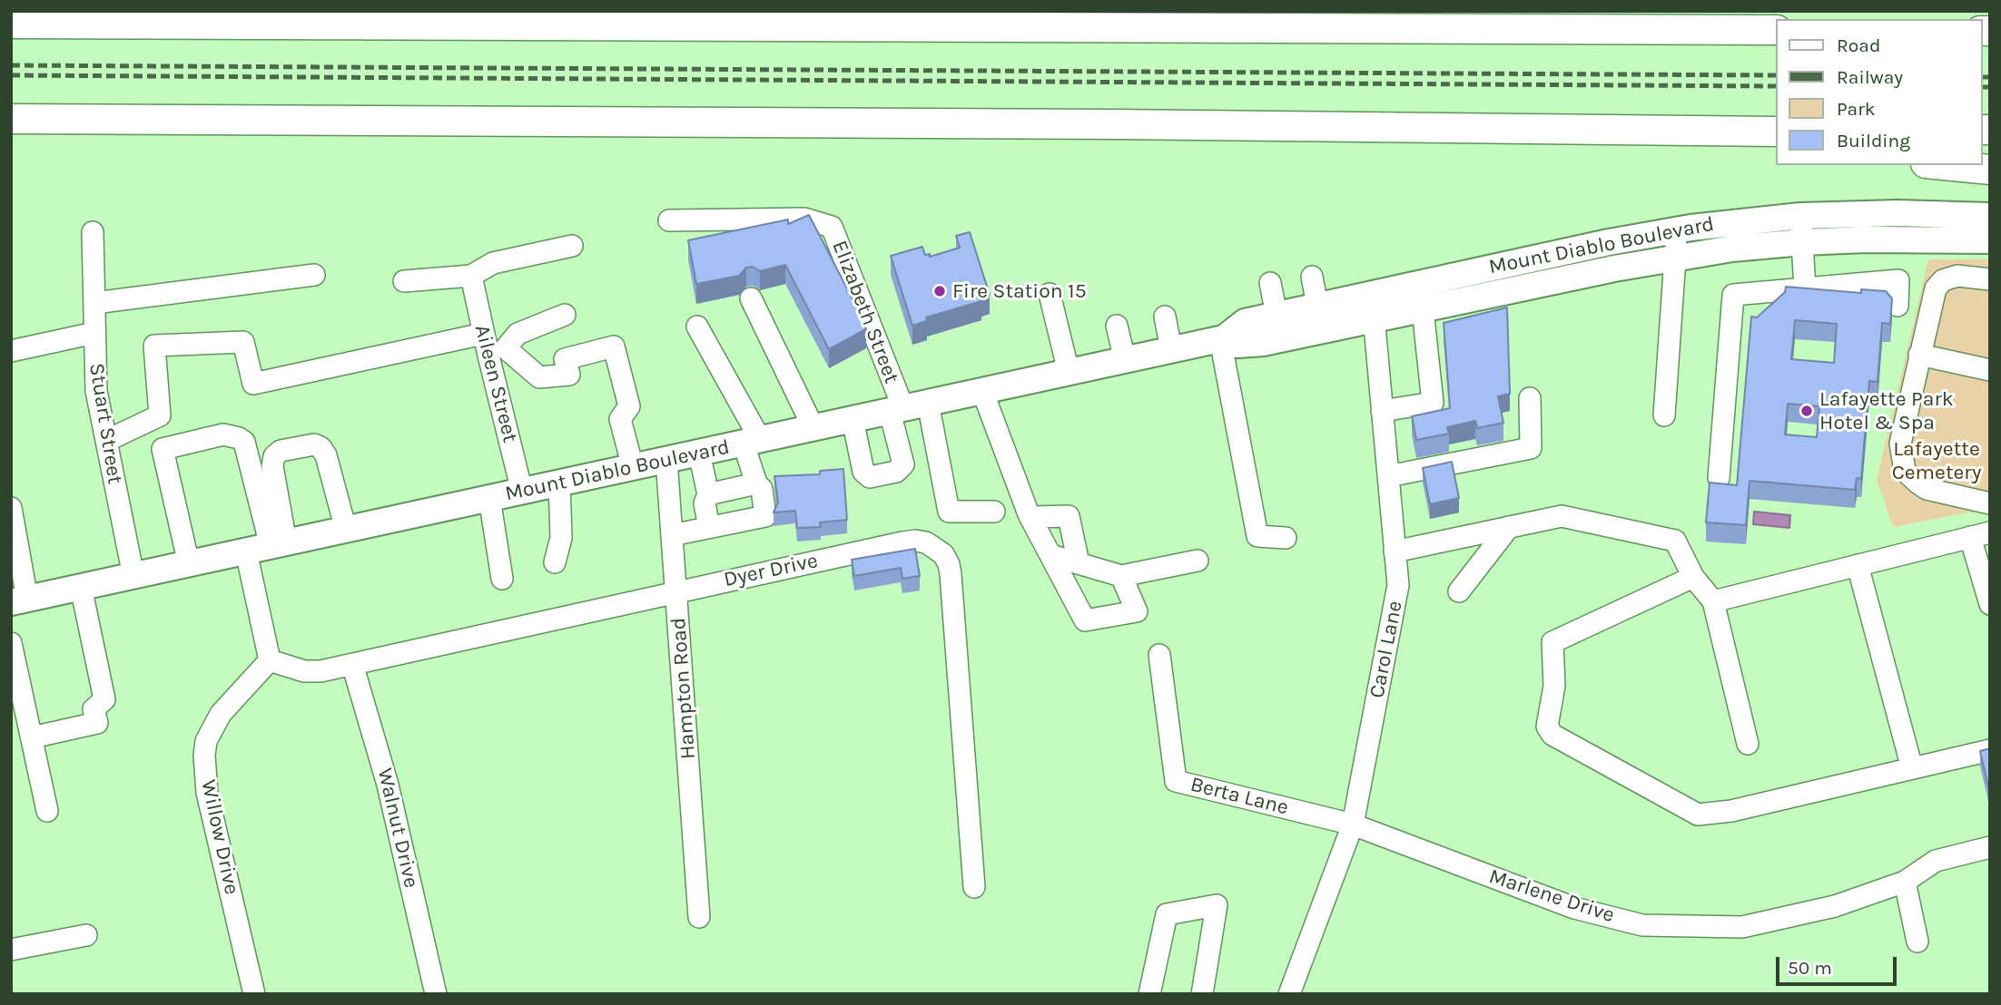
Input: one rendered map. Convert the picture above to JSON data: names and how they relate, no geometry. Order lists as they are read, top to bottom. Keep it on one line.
{"streets":{"main road":["Mount Diablo Boulevard"],"street":["Elizabeth Street","Aileen Street","Stuart Street","Dyer Drive","Carol Lane","Hampton Road","Berta Lane","Walnut Drive","Willow Drive","Marlene Drive"]},"crossings":[["Mount Diablo Boulevard","Elizabeth Street"],["Mount Diablo Boulevard","Aileen Street"],["Mount Diablo Boulevard","Stuart Street"],["Mount Diablo Boulevard","Carol Lane"],["Mount Diablo Boulevard","Hampton Road"],["Dyer Drive","Hampton Road"],["Dyer Drive","Walnut Drive"],["Dyer Drive","Willow Drive"],["Carol Lane","Berta Lane"],["Carol Lane","Marlene Drive"],["Berta Lane","Marlene Drive"]],"parks":["Lafayette Cemetery"],"places":["Fire Station 15","Lafayette Park Hotel & Spa"],"legend":["Road","Railway","Park","Building"],"scale_bar":"50 m"}
